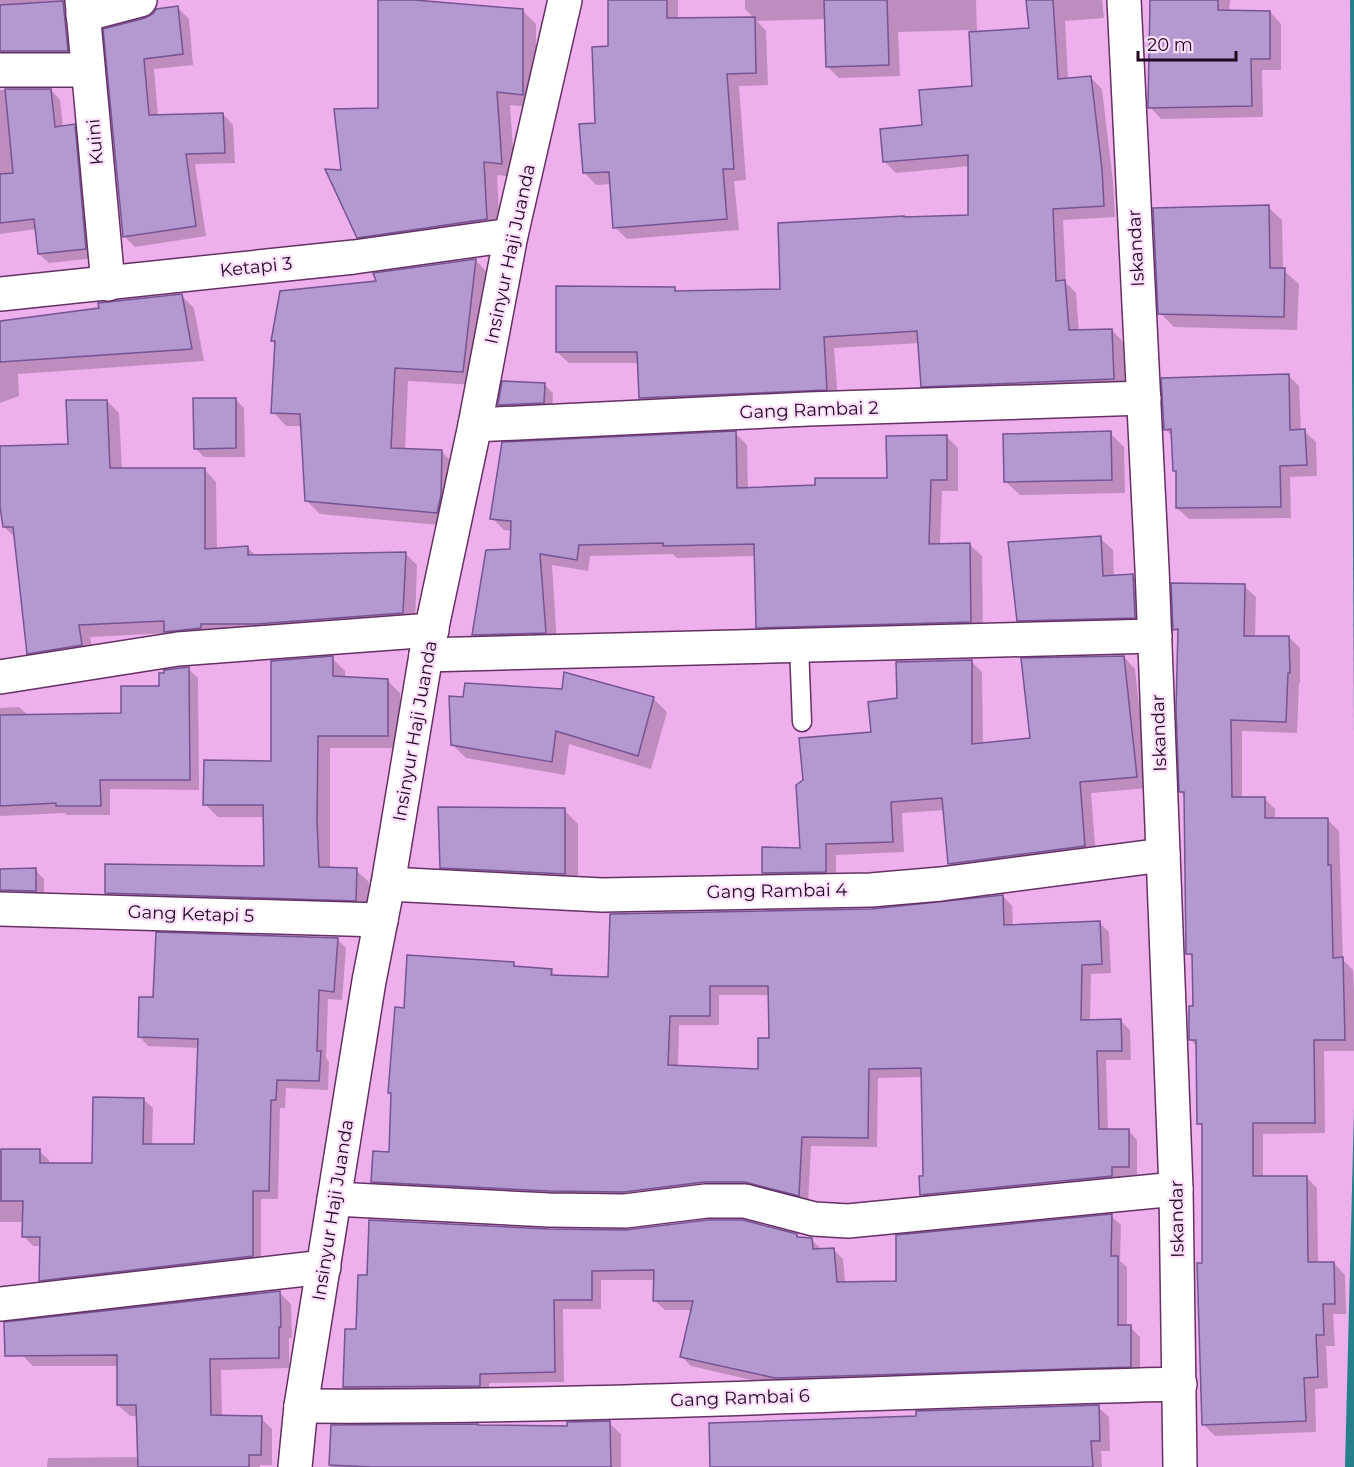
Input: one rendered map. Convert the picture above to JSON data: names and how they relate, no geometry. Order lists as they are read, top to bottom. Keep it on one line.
{"streets":{"street":["Kuini","Iskandar","Insinyur Haji Juanda","Ketapi 3","Gang Rambai 2","Gang Rambai 4","Gang Ketapi 5","Gang Rambai 6"]},"crossings":[["Kuini","Ketapi 3"],["Iskandar","Gang Rambai 2"],["Iskandar","Gang Rambai 4"],["Iskandar","Gang Rambai 6"],["Insinyur Haji Juanda","Ketapi 3"],["Insinyur Haji Juanda","Gang Rambai 2"],["Insinyur Haji Juanda","Gang Rambai 4"],["Insinyur Haji Juanda","Gang Ketapi 5"],["Insinyur Haji Juanda","Gang Rambai 6"]],"scale_bar":"20 m"}
